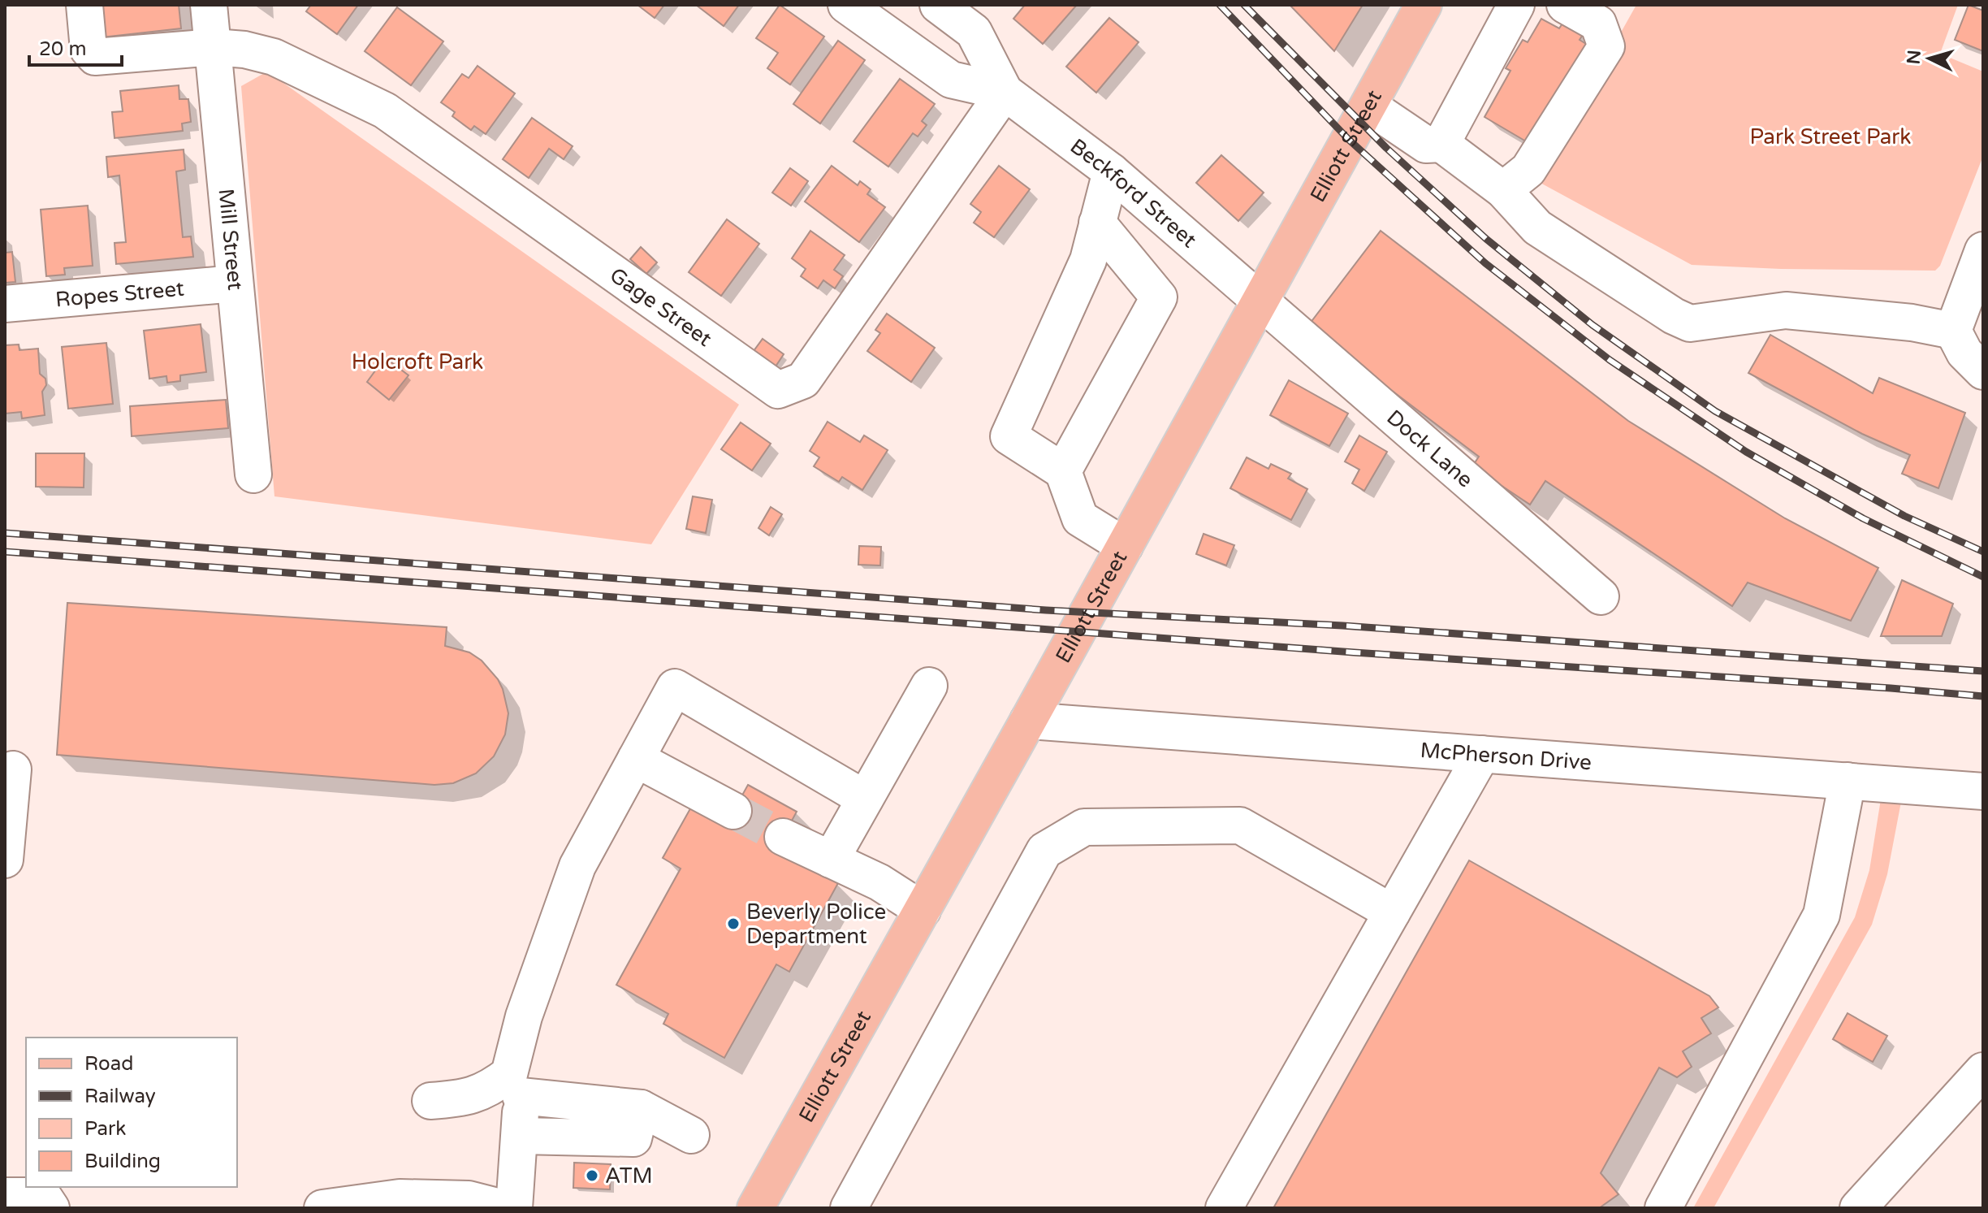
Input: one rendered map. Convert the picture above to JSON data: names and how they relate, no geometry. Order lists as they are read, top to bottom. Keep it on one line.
{"streets":{"main road":["Elliott Street"],"street":["Beckford Street","Mill Street","Ropes Street","Gage Street","Dock Lane","McPherson Drive"]},"crossings":[["Elliott Street","Beckford Street"],["Elliott Street","Dock Lane"],["Elliott Street","McPherson Drive"],["Beckford Street","Gage Street"],["Beckford Street","Dock Lane"],["Mill Street","Ropes Street"],["Mill Street","Gage Street"]],"parks":["Park Street Park","Holcroft Park"],"places":["Beverly Police Department","ATM"],"legend":["Road","Railway","Park","Building"],"scale_bar":"20 m","north":"left"}
